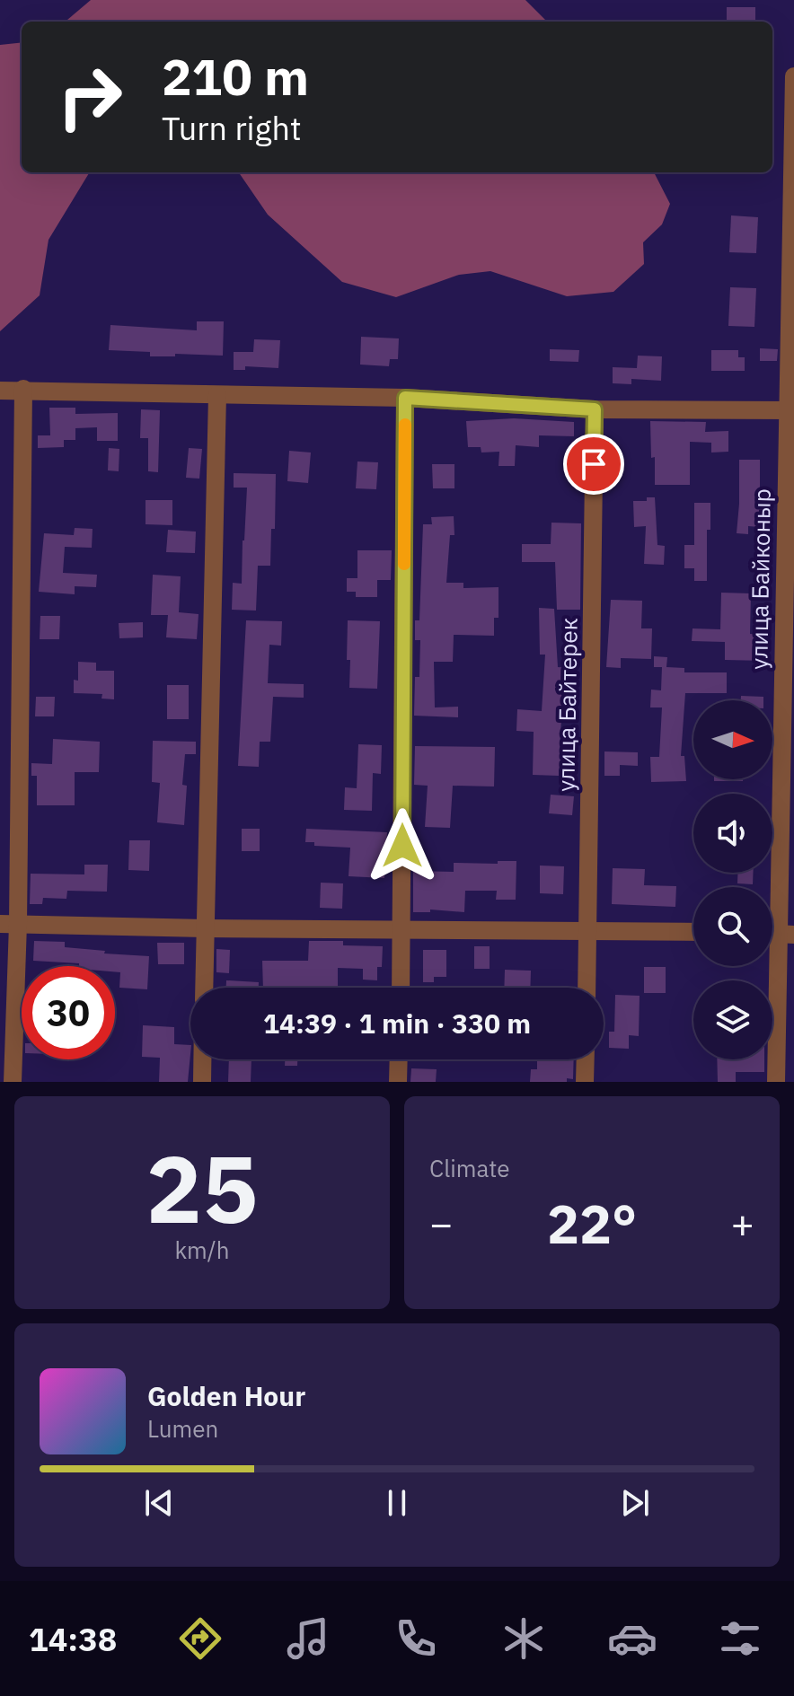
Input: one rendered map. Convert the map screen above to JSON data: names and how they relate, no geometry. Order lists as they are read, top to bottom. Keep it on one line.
{"streets":{"street":["улица Байконыр","улица Байтерек"]},"north":"right","page":{"turn":["210 m","Turn right"],"limit":"30","trip":"14:39 · 1 min · 330 m","tile":[["25","km/h"],"Climate"],"heat":["−","22°","+"],"song":["Golden Hour","Lumen"],"tabs":"14:38"}}
